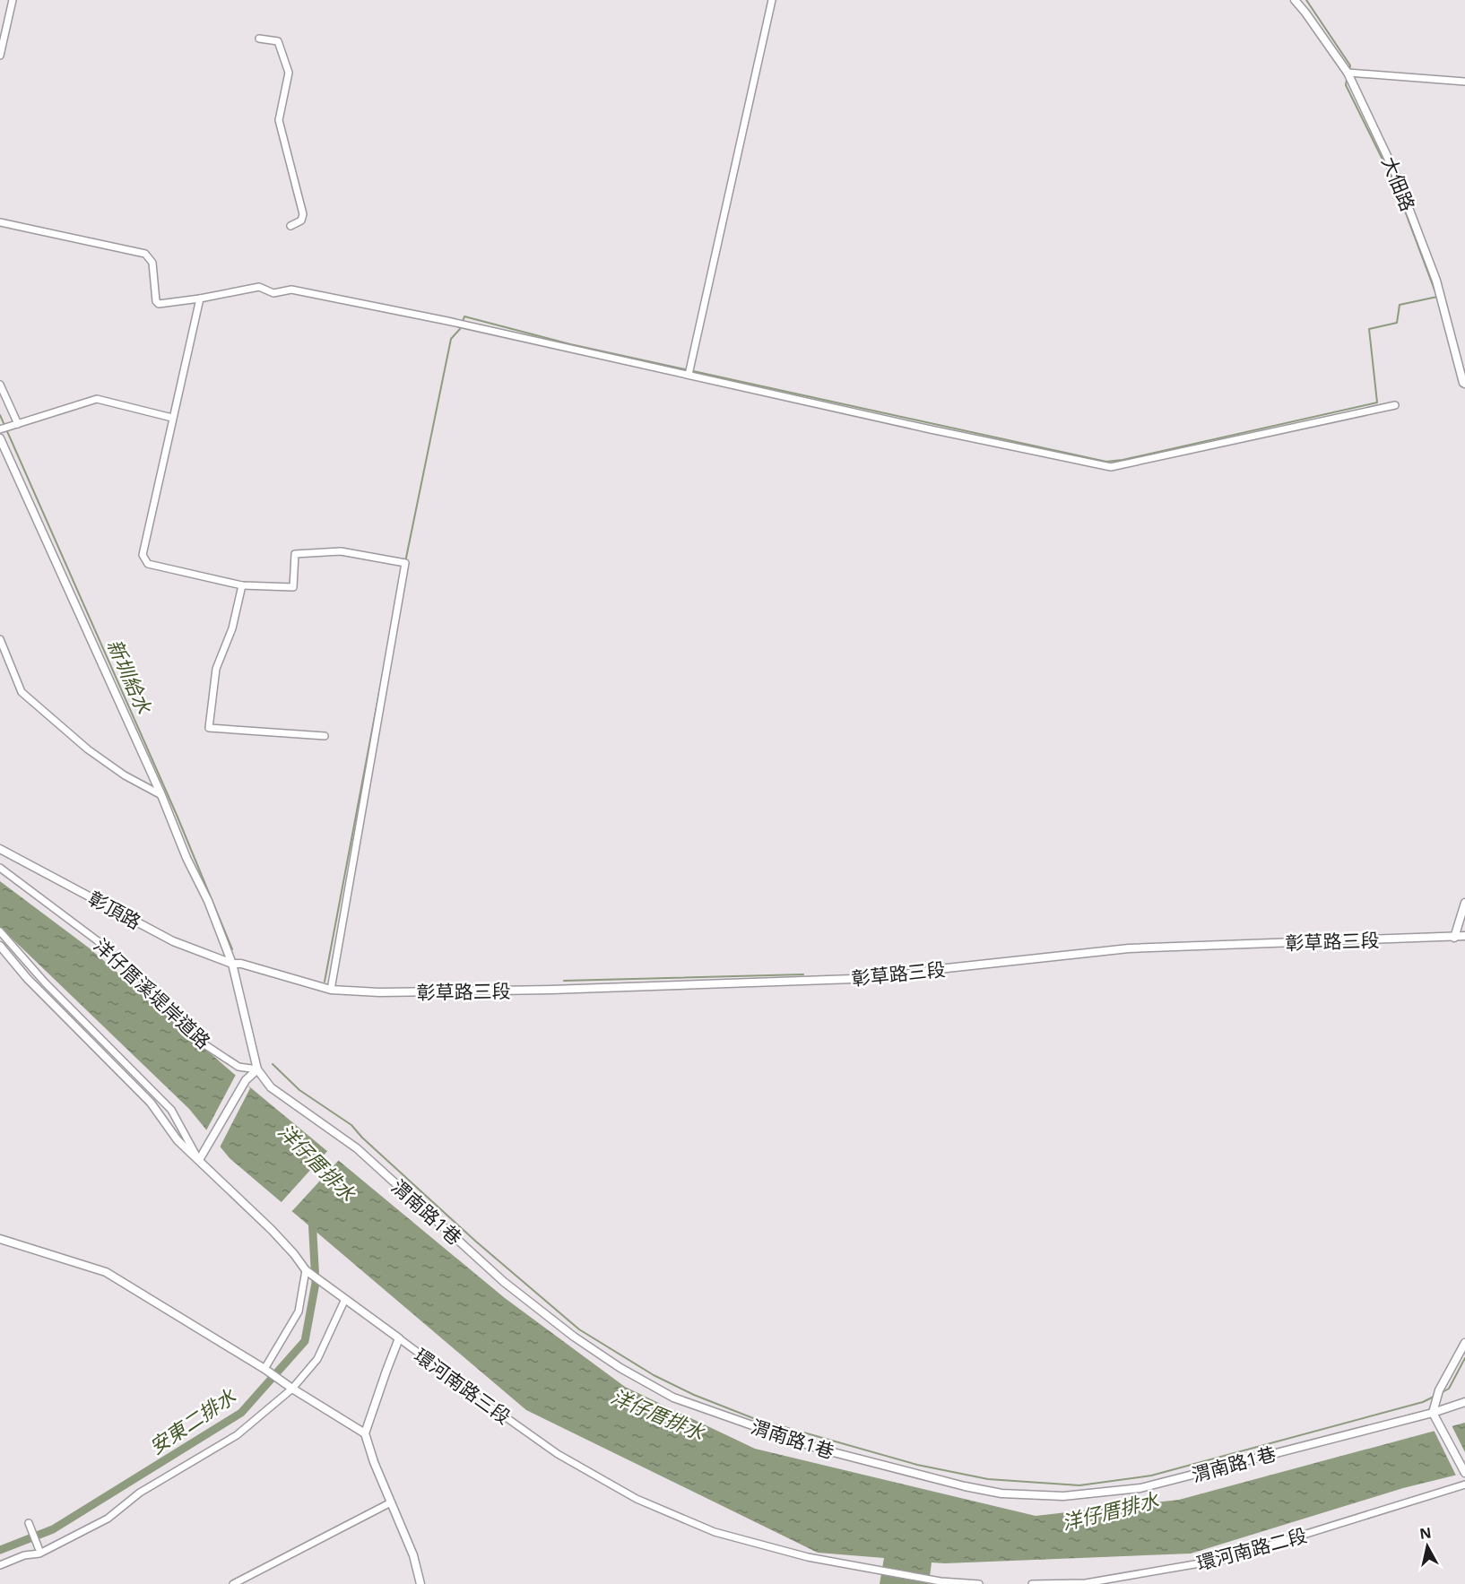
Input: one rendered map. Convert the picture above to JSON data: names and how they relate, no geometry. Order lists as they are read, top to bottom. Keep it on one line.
{"streets":{"street":["大佃路","彰頂路","彰草路三段","洋仔厝溪堤岸道路","渭南路1巷","環河南路三段","環河南路二段"]},"crossings":[["彰頂路","彰草路三段"],["洋仔厝溪堤岸道路","渭南路1巷"]],"water":["新圳給水","洋仔厝排水","安東二排水"],"north":"top"}
